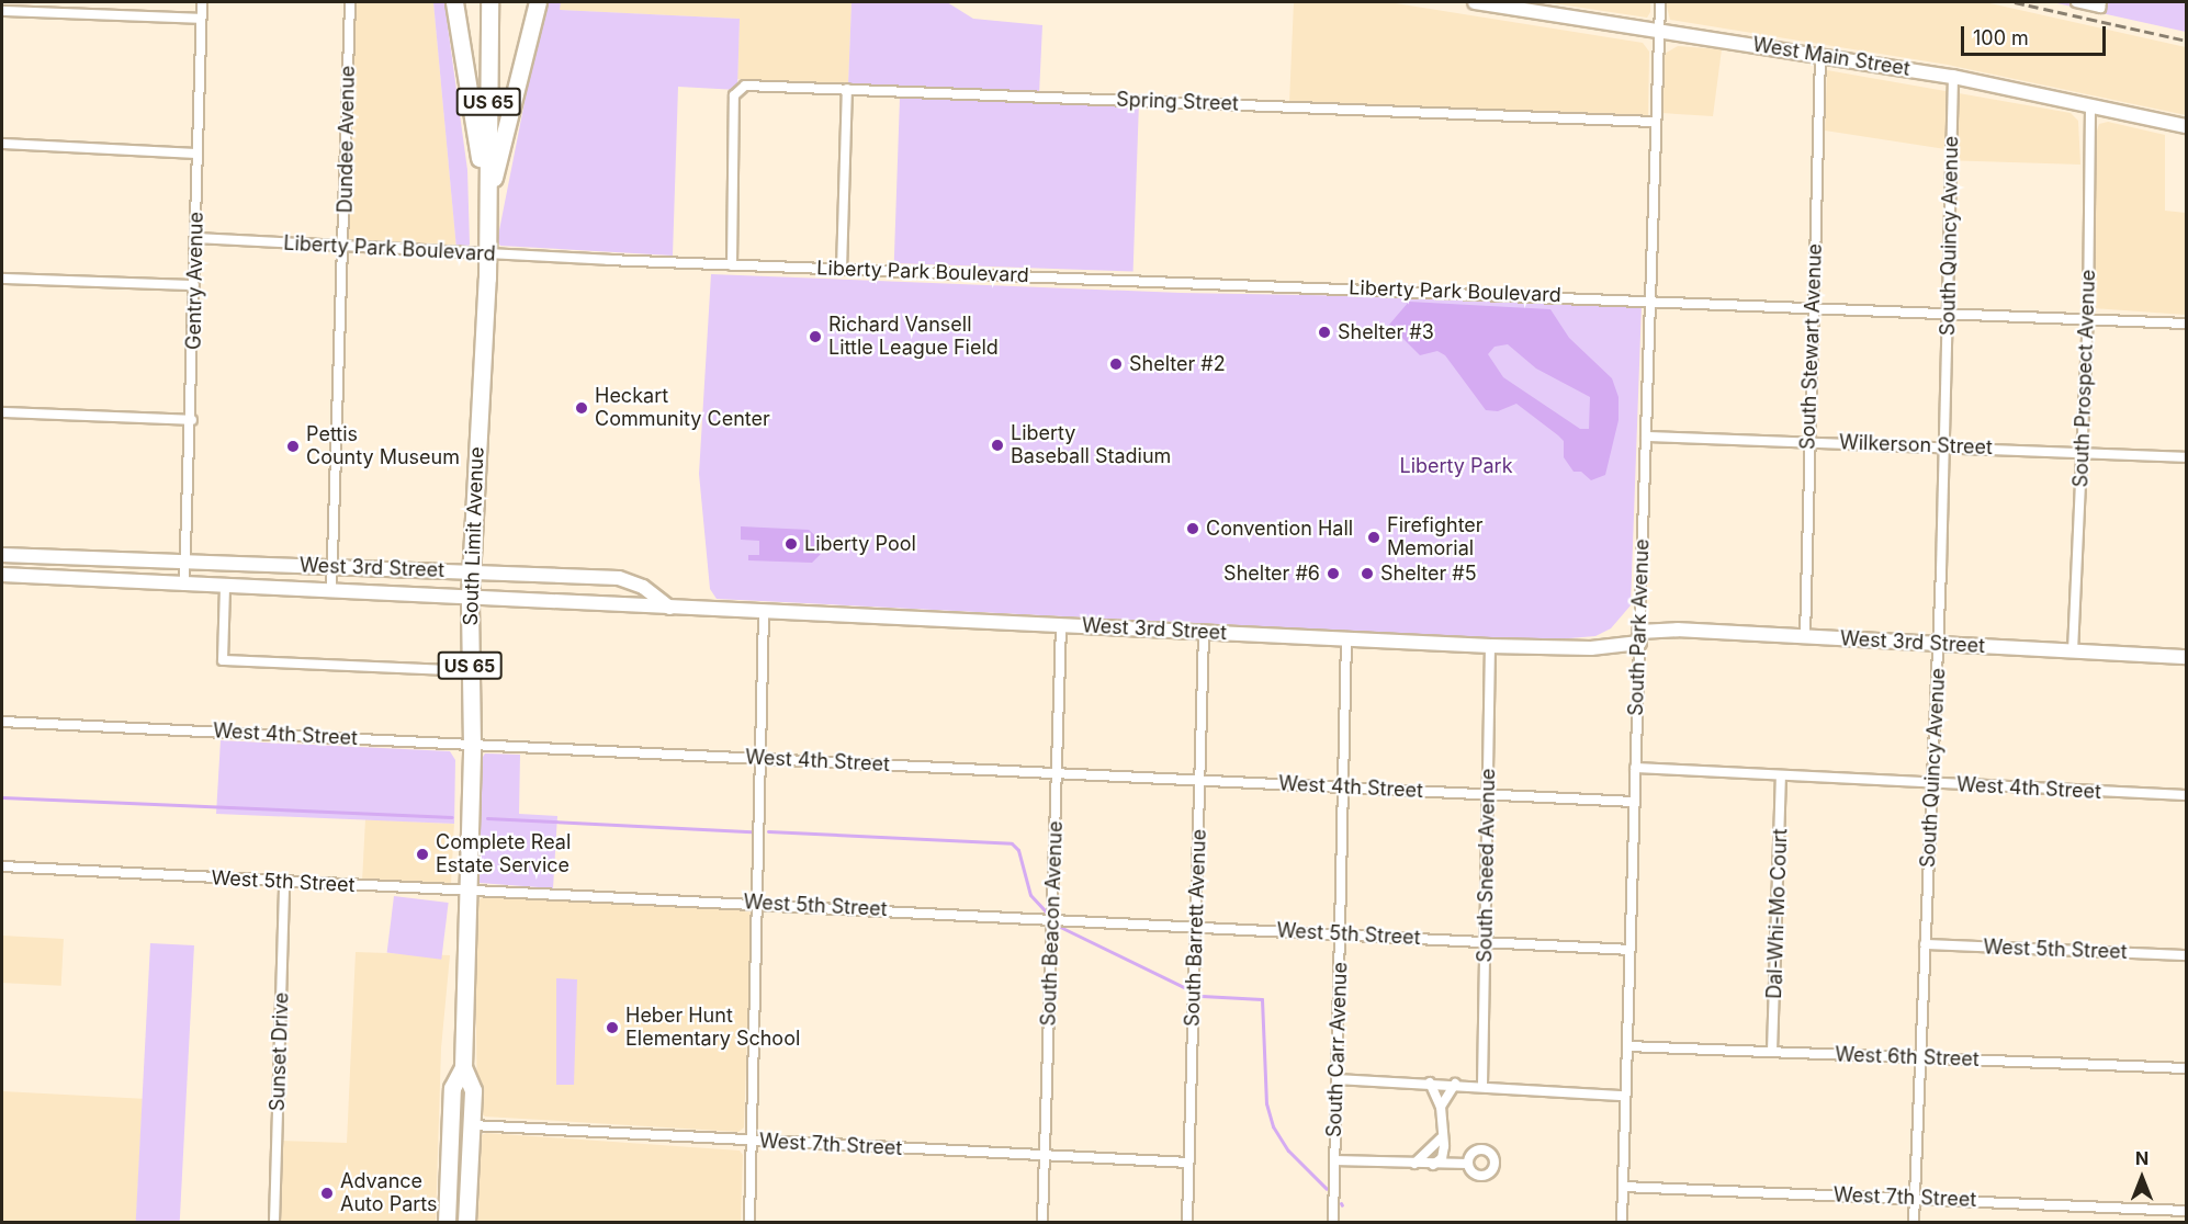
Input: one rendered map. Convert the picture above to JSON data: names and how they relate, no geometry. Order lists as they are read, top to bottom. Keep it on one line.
{"streets":{"highway":["US 65","South Limit Avenue"],"street":["West Main Street","Spring Street","Dundee Avenue","South Quincy Avenue","Liberty Park Boulevard","Gentry Avenue","South Stewart Avenue","South Prospect Avenue","Wilkerson Street","West 3rd Street","South Park Avenue","West 4th Street","South Sneed Avenue","West 5th Street","Dal-Whi-Mo Court","South Beacon Avenue","South Barrett Avenue","South Carr Avenue","Sunset Drive","West 6th Street","West 7th Street"]},"crossings":[["West Main Street","South Quincy Avenue"],["West Main Street","South Stewart Avenue"],["West Main Street","South Prospect Avenue"],["West Main Street","South Park Avenue"],["US 65","South Limit Avenue"],["Spring Street","Liberty Park Boulevard"],["Spring Street","South Park Avenue"],["Dundee Avenue","Liberty Park Boulevard"],["Dundee Avenue","West 3rd Street"],["South Quincy Avenue","Liberty Park Boulevard"],["South Quincy Avenue","Wilkerson Street"],["South Quincy Avenue","West 3rd Street"],["South Quincy Avenue","West 4th Street"],["South Quincy Avenue","West 5th Street"],["South Quincy Avenue","West 6th Street"],["South Quincy Avenue","West 7th Street"],["Liberty Park Boulevard","Gentry Avenue"],["Liberty Park Boulevard","South Stewart Avenue"],["Liberty Park Boulevard","South Prospect Avenue"],["Liberty Park Boulevard","South Limit Avenue"],["Liberty Park Boulevard","South Park Avenue"],["Gentry Avenue","West 3rd Street"],["South Stewart Avenue","Wilkerson Street"],["South Stewart Avenue","West 3rd Street"],["South Prospect Avenue","Wilkerson Street"],["South Prospect Avenue","West 3rd Street"],["Wilkerson Street","South Park Avenue"],["South Limit Avenue","West 3rd Street"],["South Limit Avenue","West 4th Street"],["South Limit Avenue","West 5th Street"],["South Limit Avenue","West 7th Street"],["West 3rd Street","South Park Avenue"],["West 3rd Street","South Sneed Avenue"],["West 3rd Street","South Beacon Avenue"],["West 3rd Street","South Barrett Avenue"],["West 3rd Street","South Carr Avenue"],["South Park Avenue","West 4th Street"],["South Park Avenue","West 5th Street"],["South Park Avenue","West 6th Street"],["South Park Avenue","West 7th Street"],["West 4th Street","South Sneed Avenue"],["West 4th Street","Dal-Whi-Mo Court"],["West 4th Street","South Beacon Avenue"],["West 4th Street","South Barrett Avenue"],["West 4th Street","South Carr Avenue"],["South Sneed Avenue","West 5th Street"],["West 5th Street","South Beacon Avenue"],["West 5th Street","South Barrett Avenue"],["West 5th Street","South Carr Avenue"],["West 5th Street","Sunset Drive"],["Dal-Whi-Mo Court","West 6th Street"],["South Beacon Avenue","West 7th Street"],["South Barrett Avenue","West 7th Street"]],"parks":["Liberty Park"],"places":["Shelter #3","Richard Vansell Little League Field","Shelter #2","Heckart Community Center","Liberty Baseball Stadium","Pettis County Museum","Convention Hall","Firefighter Memorial","Liberty Pool","Shelter #6","Shelter #5","Complete Real Estate Service","Heber Hunt Elementary School","Advance Auto Parts"],"scale_bar":"100 m","north":"top"}
